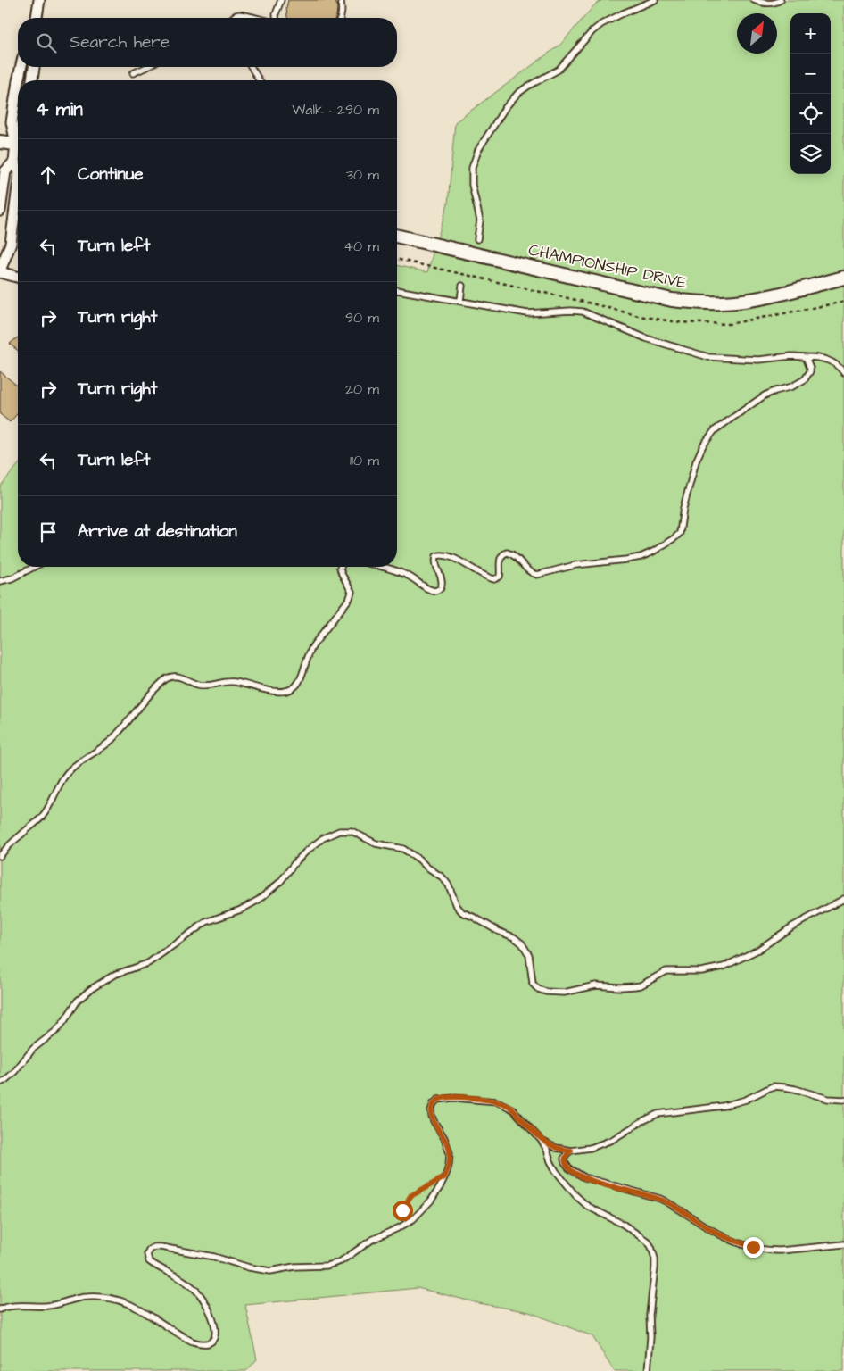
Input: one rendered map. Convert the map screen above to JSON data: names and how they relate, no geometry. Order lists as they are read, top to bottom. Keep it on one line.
{"streets":{"street":["CHAMPIONSHIP DRIVE"]},"north":"top right","page":{"map_buttons":["+","−"],"search":"Search here","heading":["4 min","Walk · 290 m"],"list":[["Continue","30 m"],["Turn left","40 m"],["Turn right","90 m"],["Turn right","20 m"],["Turn left","110 m"],"Arrive at destination"]}}
